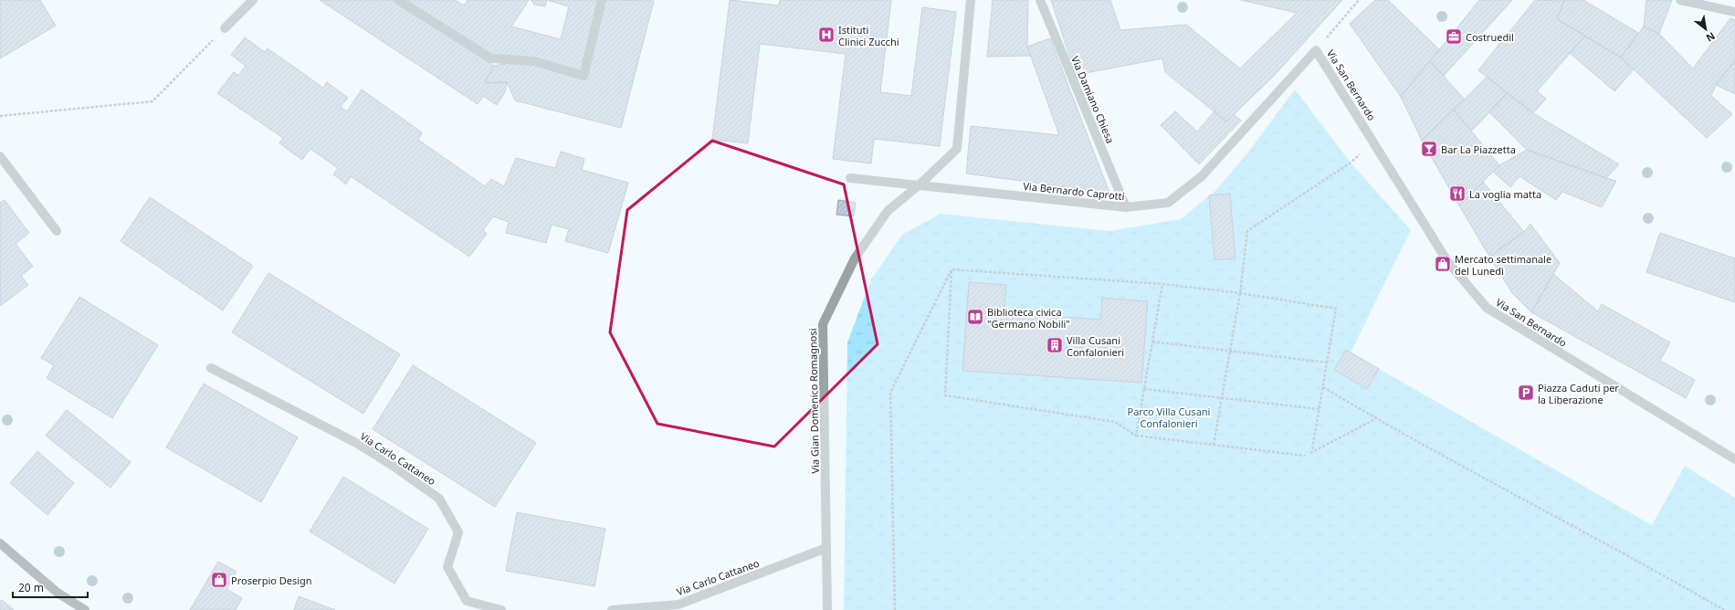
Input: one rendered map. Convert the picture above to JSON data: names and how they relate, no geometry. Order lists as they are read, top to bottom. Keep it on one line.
{"streets":{"street":["Via San Bernardo","Via Damiano Chiesa","Via Bernardo Caprotti","Via Gian Domenico Romagnosi","Via Carlo Cattaneo"]},"crossings":[["Via San Bernardo","Via Bernardo Caprotti"],["Via Damiano Chiesa","Via Bernardo Caprotti"],["Via Bernardo Caprotti","Via Gian Domenico Romagnosi"],["Via Gian Domenico Romagnosi","Via Carlo Cattaneo"]],"parks":["Parco Villa Cusani Confalonieri"],"places":{"hospital":["Istituti Clinici Zucchi"],"office":["Costruedil"],"bar":["Bar La Piazzetta"],"restaurant":["La voglia matta"],"shop":["Mercato settimanale del Lunedì","Proserpio Design"],"library":["Biblioteca civica \"Germano Nobili\""],"building":["Villa Cusani Confalonieri"],"parking":["Piazza Caduti per la Liberazione"]},"scale_bar":"20 m","north":"bottom right"}
